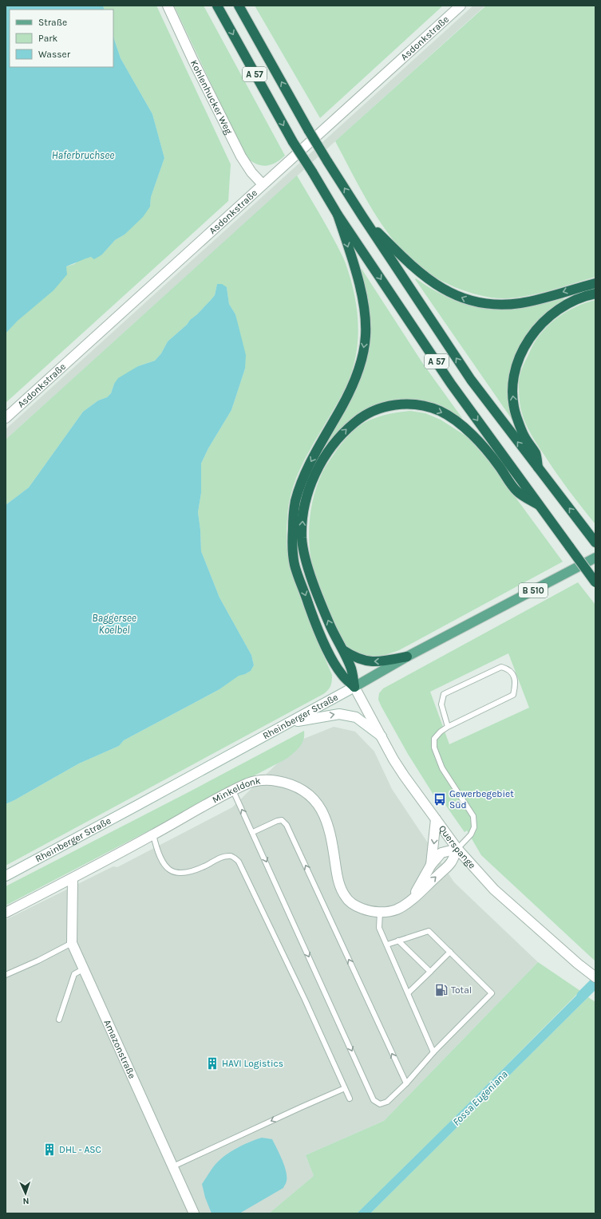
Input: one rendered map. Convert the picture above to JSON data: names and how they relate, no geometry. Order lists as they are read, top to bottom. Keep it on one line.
{"streets":{"highway":["A 57"],"main road":["B 510","Rheinberger Straße"],"street":["Asdonkstraße","Kohlenhucker Weg","Minkeldonk","Querspange","Amazonstraße"]},"crossings":[["Asdonkstraße","Kohlenhucker Weg"],["Rheinberger Straße","Querspange"],["Minkeldonk","Querspange"],["Minkeldonk","Amazonstraße"]],"water":["Haferbruchsee","Baggersee Koelbel","Fossa Eugeniana"],"places":{"bus stop":["Gewerbegebiet Süd"],"fuel station":["Total"],"building":["HAVI Logistics","DHL - ASC"]},"legend":["Straße","Park","Wasser"],"north":"bottom"}
